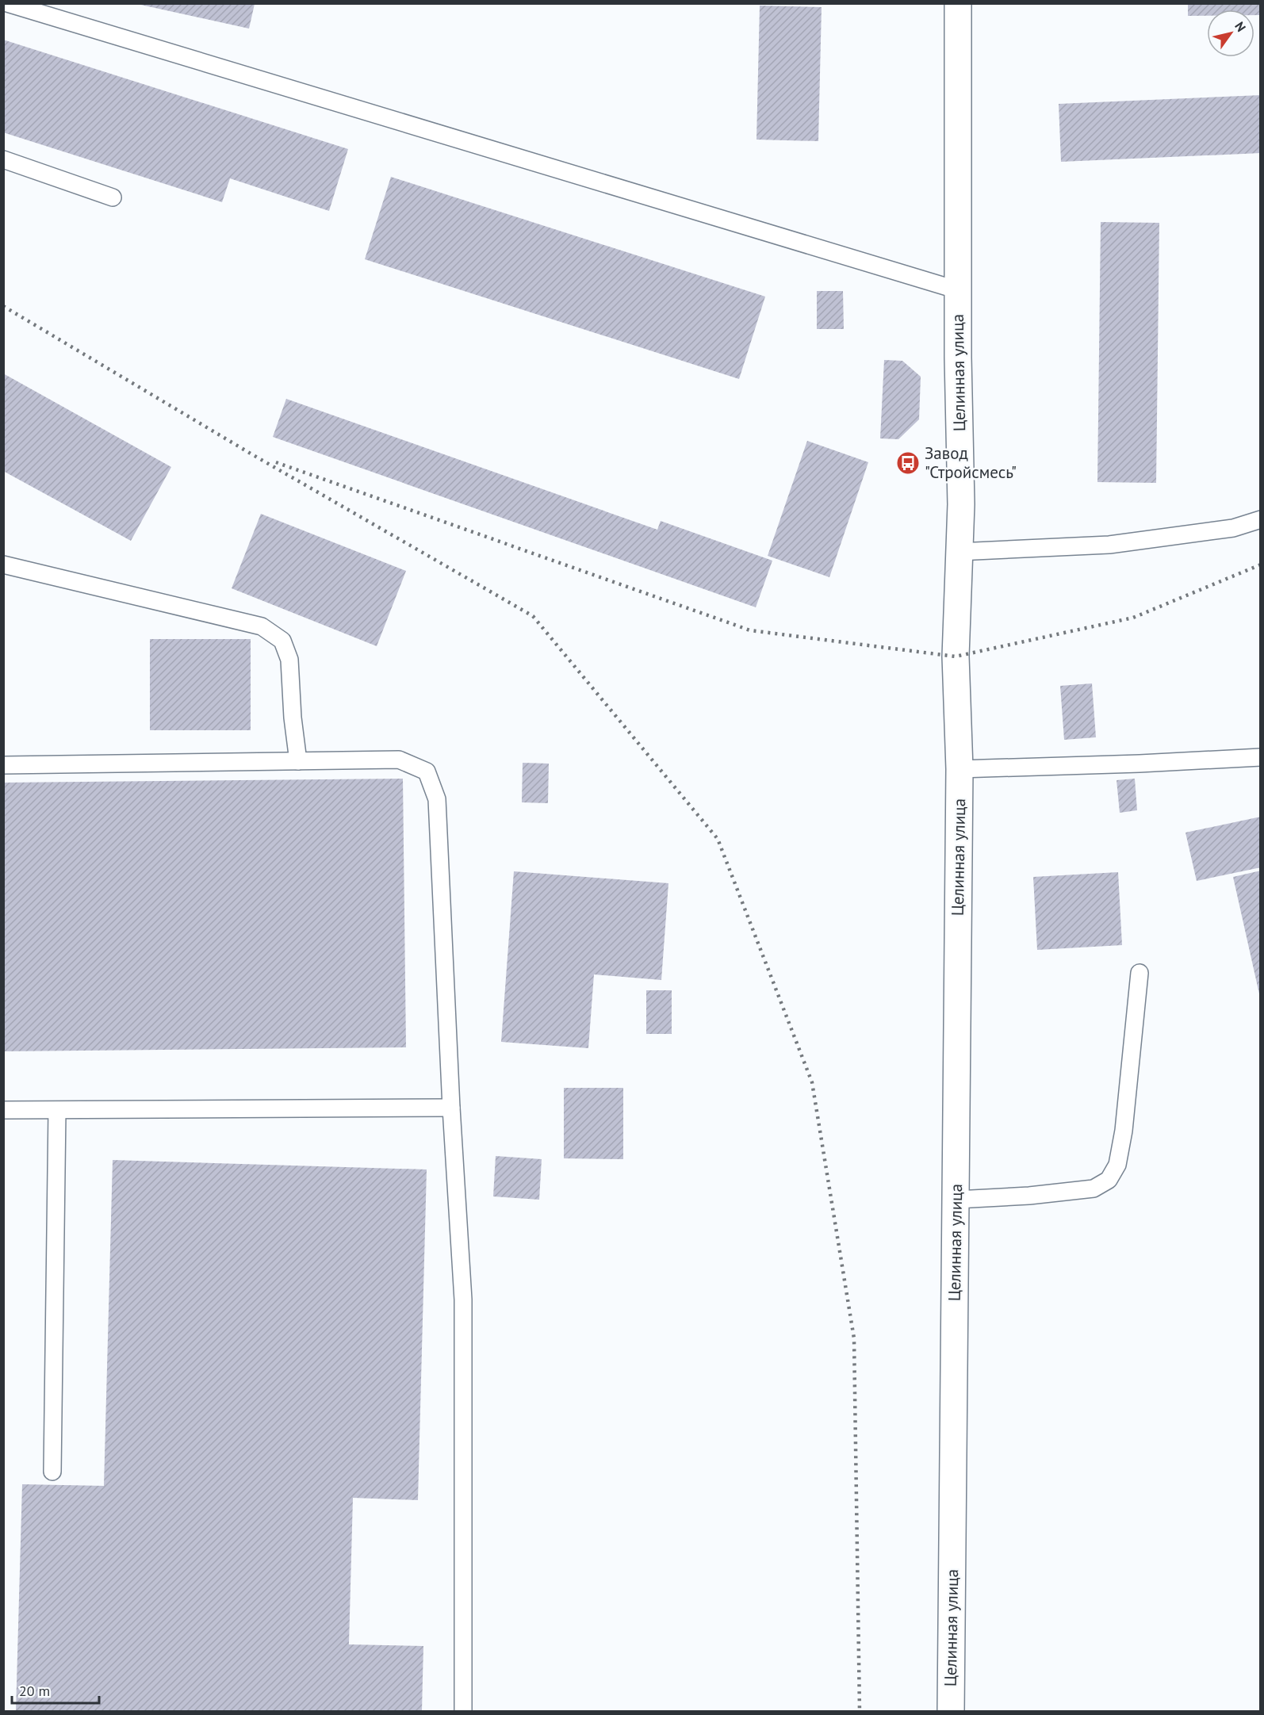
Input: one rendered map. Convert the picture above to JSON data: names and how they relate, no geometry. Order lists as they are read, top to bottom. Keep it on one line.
{"streets":{"street":["Целинная улица"]},"places":{"bus stop":["Завод \"Стройсмесь\""]},"scale_bar":"20 m","north":"top right"}
